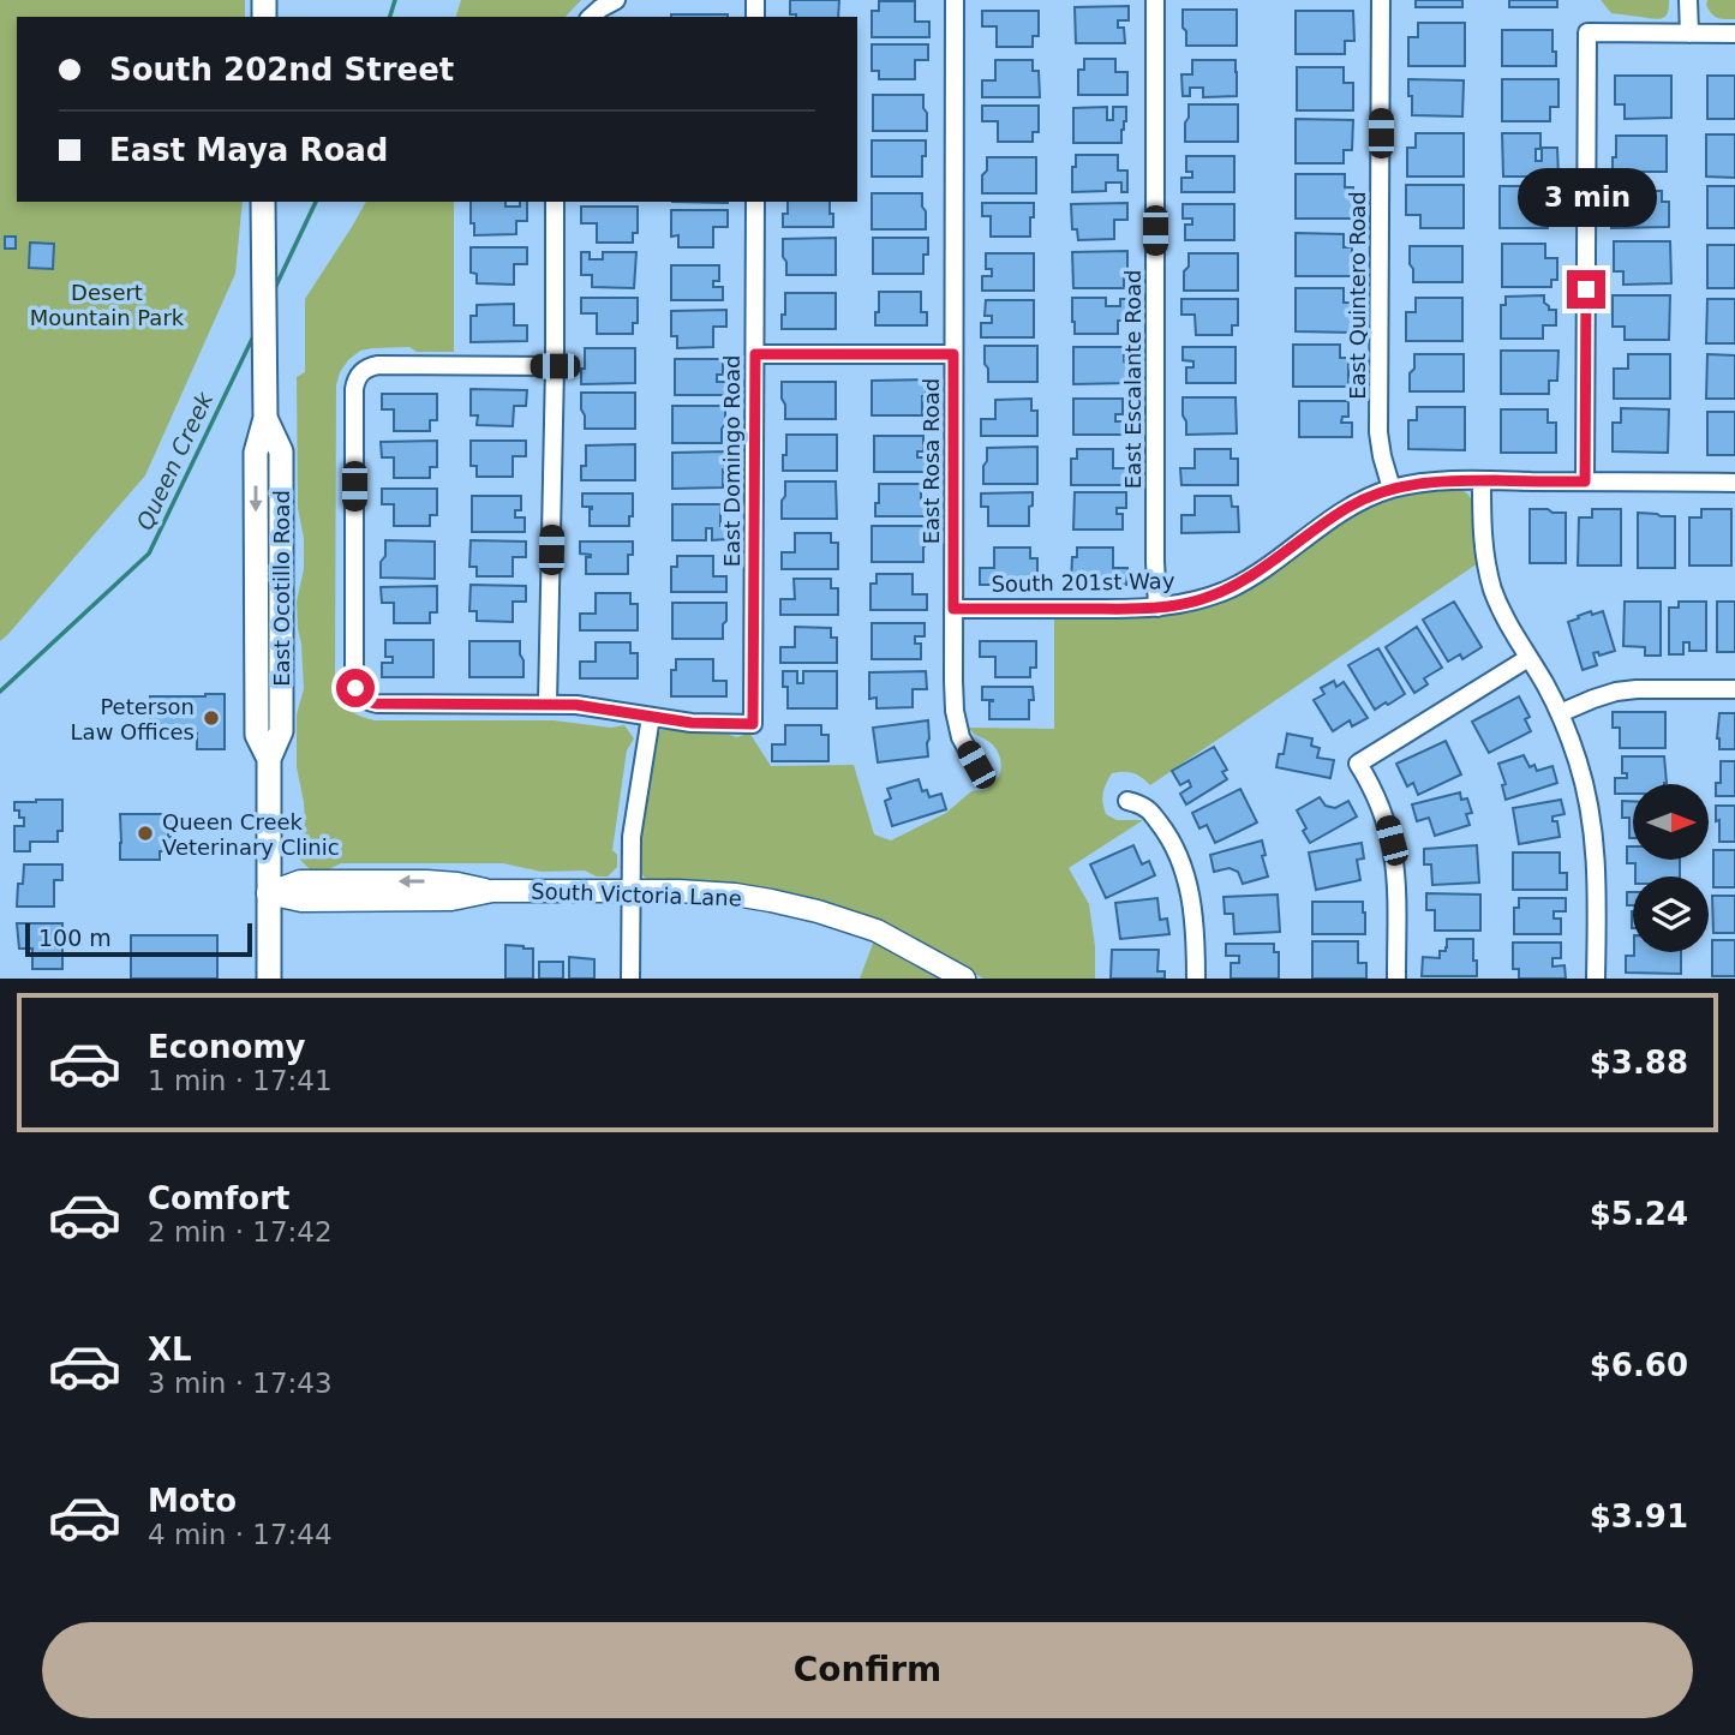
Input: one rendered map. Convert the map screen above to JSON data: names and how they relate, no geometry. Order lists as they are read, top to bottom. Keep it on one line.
{"streets":{"main road":["East Ocotillo Road"],"street":["East Quintero Road","East Escalante Road","East Domingo Road","East Rosa Road","South 201st Way","South Victoria Lane"]},"crossings":[["East Quintero Road","South 201st Way"],["East Escalante Road","South 201st Way"],["East Rosa Road","South 201st Way"],["East Ocotillo Road","South Victoria Lane"]],"water":["Queen Creek"],"parks":["Desert Mountain Park"],"places":["Peterson Law Offices","Queen Creek Veterinary Clinic"],"scale_bar":"100 m","north":"right","page":{"banner":["South 202nd Street","East Maya Road"],"bubble":"3 min","scale":"100 m","list":[{"name":"Economy","note":"1 min · 17:41","value":"$3.88"},{"name":"Comfort","note":"2 min · 17:42","value":"$5.24"},{"name":"XL","note":"3 min · 17:43","value":"$6.60"},{"name":"Moto","note":"4 min · 17:44","value":"$3.91"}],"buttons":"Confirm"}}
